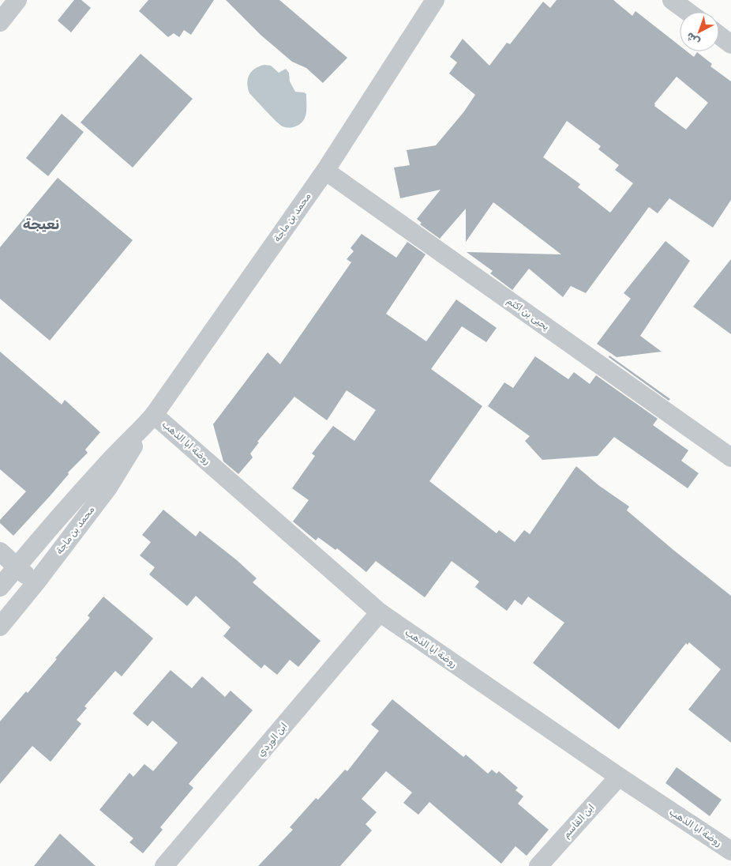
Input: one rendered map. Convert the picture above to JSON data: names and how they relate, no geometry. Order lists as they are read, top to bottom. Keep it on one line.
{"streets":{"street":["محمد بن ماجة","يحيى بن اكثم","روضة ابا الذهب","ابن الوردي","ابن القاسم"]},"crossings":[["محمد بن ماجة","يحيى بن اكثم"],["محمد بن ماجة","روضة ابا الذهب"],["روضة ابا الذهب","ابن الوردي"],["روضة ابا الذهب","ابن القاسم"]],"districts":["نعيجة"],"north":"bottom left"}
